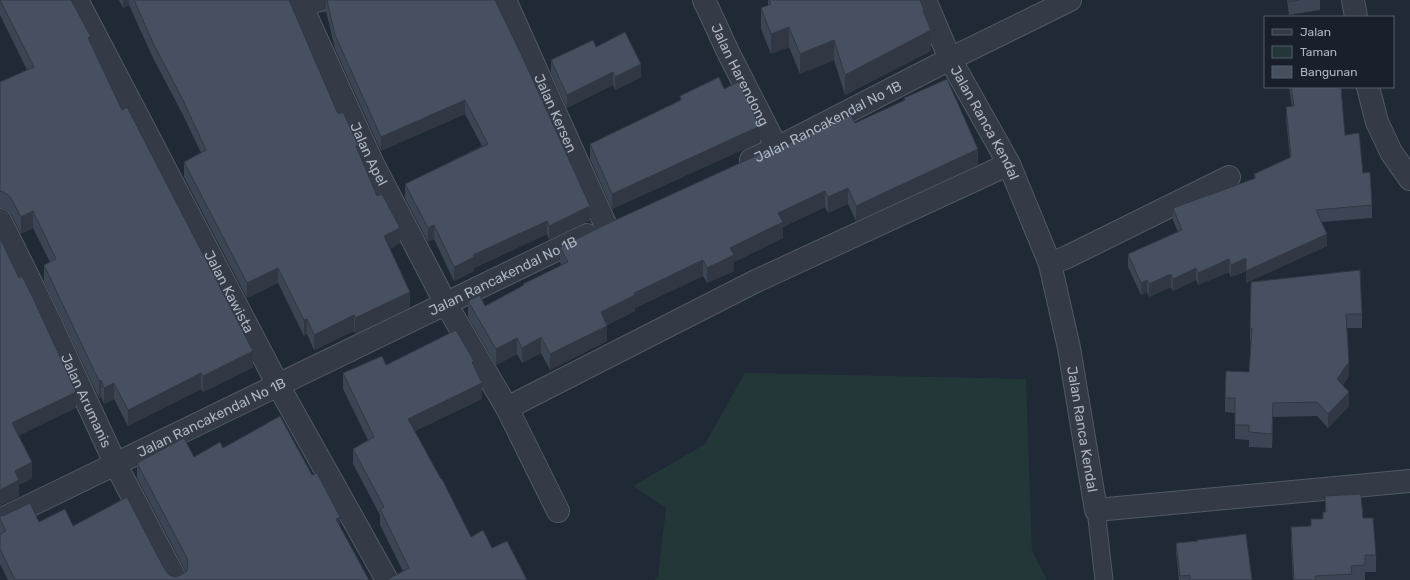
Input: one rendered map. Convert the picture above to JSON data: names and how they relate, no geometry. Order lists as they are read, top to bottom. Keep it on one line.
{"streets":{"street":["Jalan Harendong","Jalan Kersen","Jalan Rancakendal No 1B","Jalan Ranca Kendal","Jalan Apel","Jalan Kawista","Jalan Arumanis"]},"crossings":[["Jalan Harendong","Jalan Rancakendal No 1B"],["Jalan Kersen","Jalan Rancakendal No 1B"],["Jalan Rancakendal No 1B","Jalan Ranca Kendal"],["Jalan Rancakendal No 1B","Jalan Apel"],["Jalan Rancakendal No 1B","Jalan Kawista"],["Jalan Rancakendal No 1B","Jalan Arumanis"]],"legend":["Jalan","Taman","Bangunan"]}
